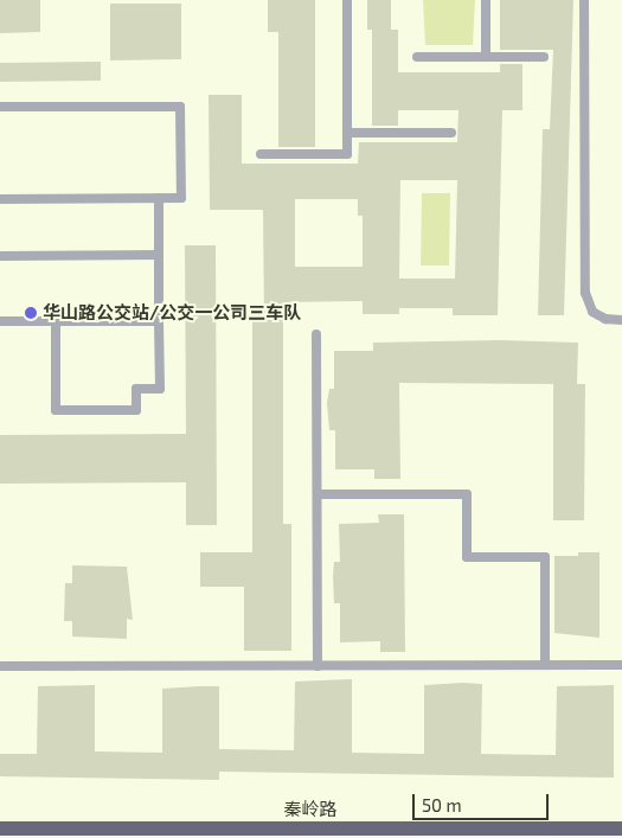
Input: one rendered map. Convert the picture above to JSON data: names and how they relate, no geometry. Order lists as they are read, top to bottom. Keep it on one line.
{"streets":{"main road":["秦岭路"]},"places":["华山路公交站/公交一公司三车队"],"scale_bar":"50 m"}
